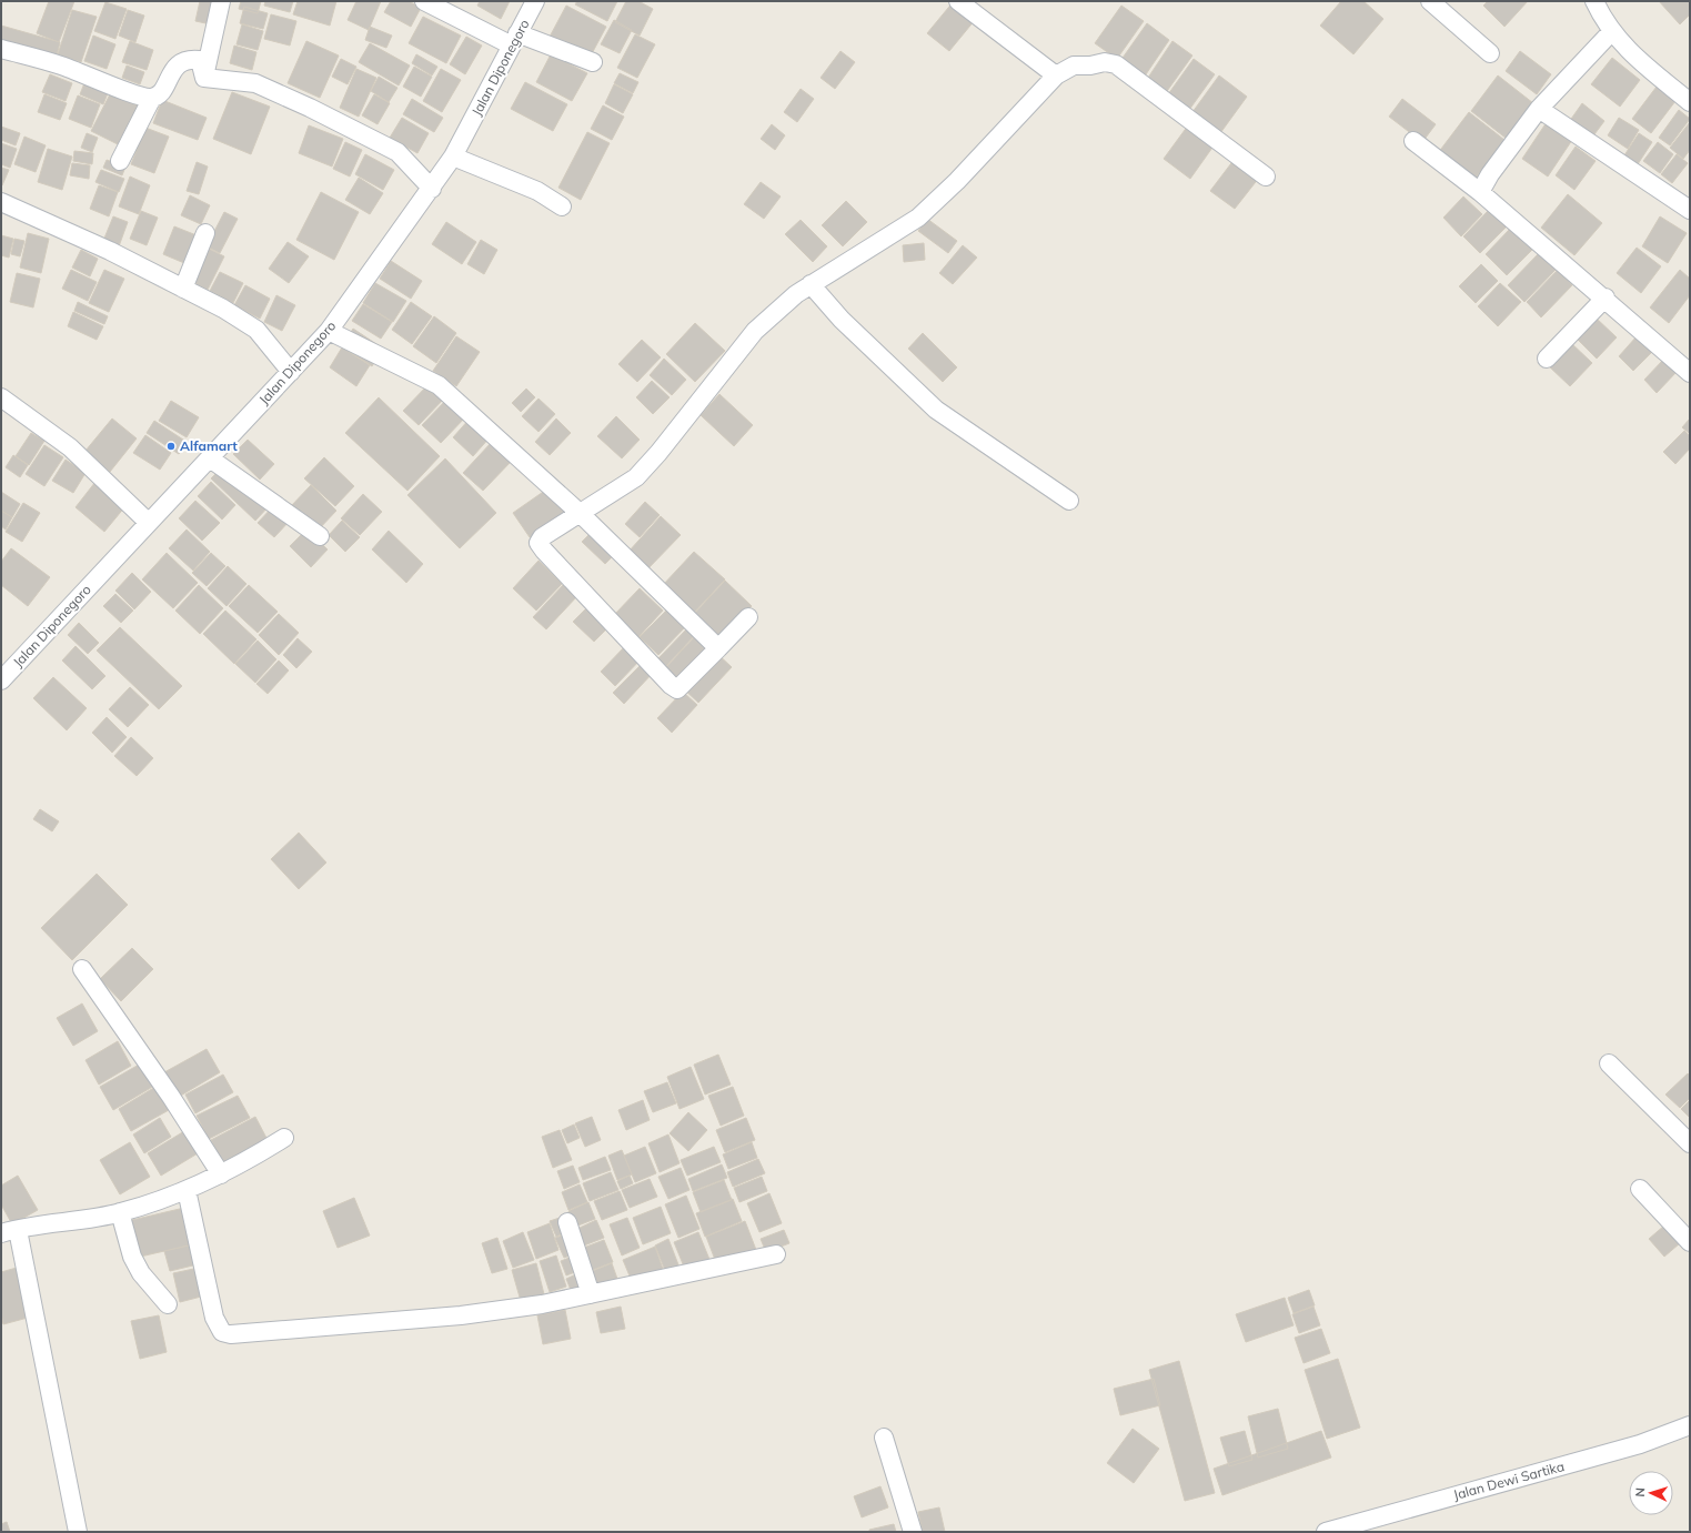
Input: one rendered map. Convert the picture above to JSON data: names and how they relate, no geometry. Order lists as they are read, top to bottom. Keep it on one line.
{"streets":{"street":["Jalan Diponegoro","Jalan Dewi Sartika"]},"places":["Alfamart"],"north":"left"}
